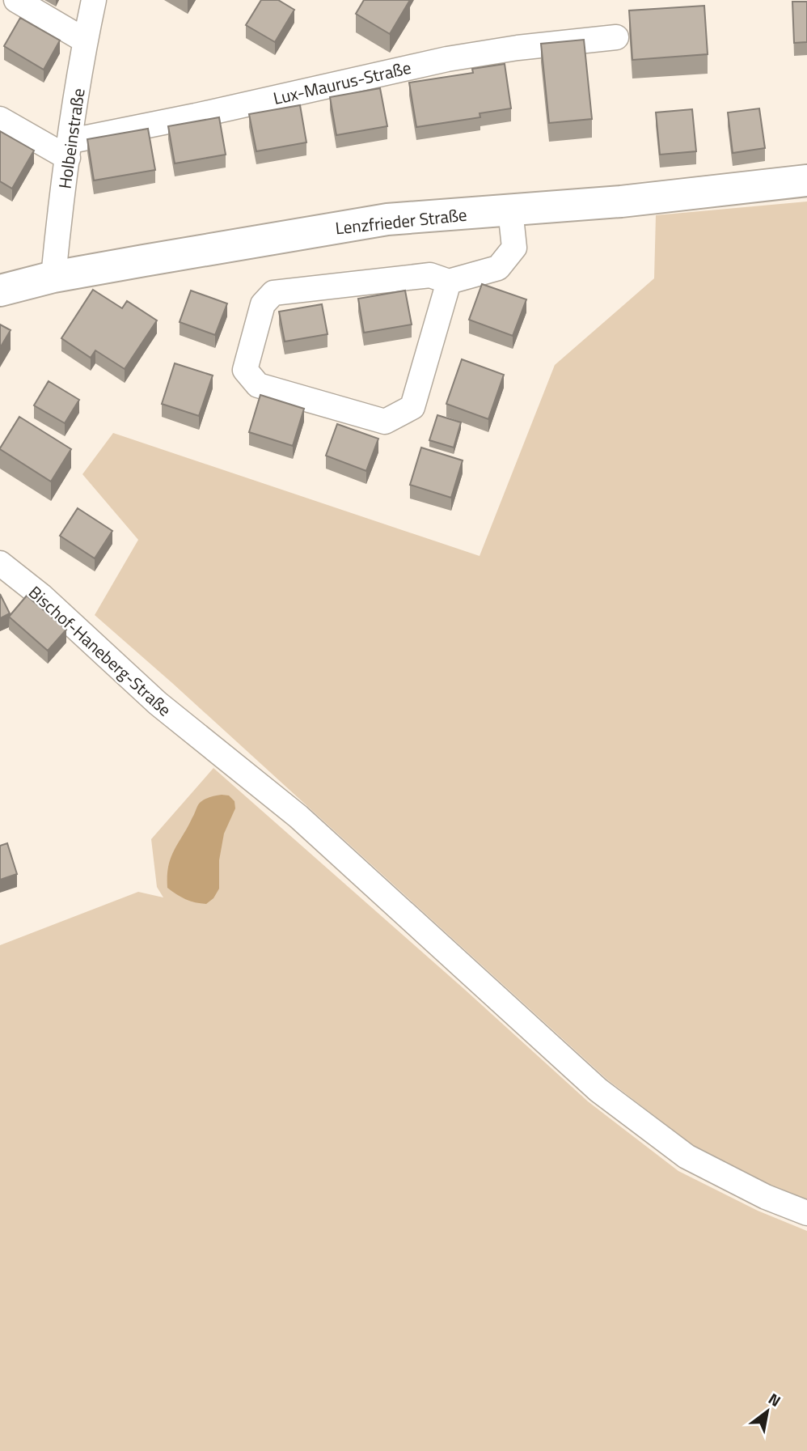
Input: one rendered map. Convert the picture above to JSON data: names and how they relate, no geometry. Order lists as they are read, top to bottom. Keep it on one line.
{"streets":{"street":["Lux-Maurus-Straße","Holbeinstraße","Lenzfrieder Straße","Bischof-Haneberg-Straße"]},"crossings":[["Lux-Maurus-Straße","Holbeinstraße"],["Holbeinstraße","Lenzfrieder Straße"]],"north":"top right"}
